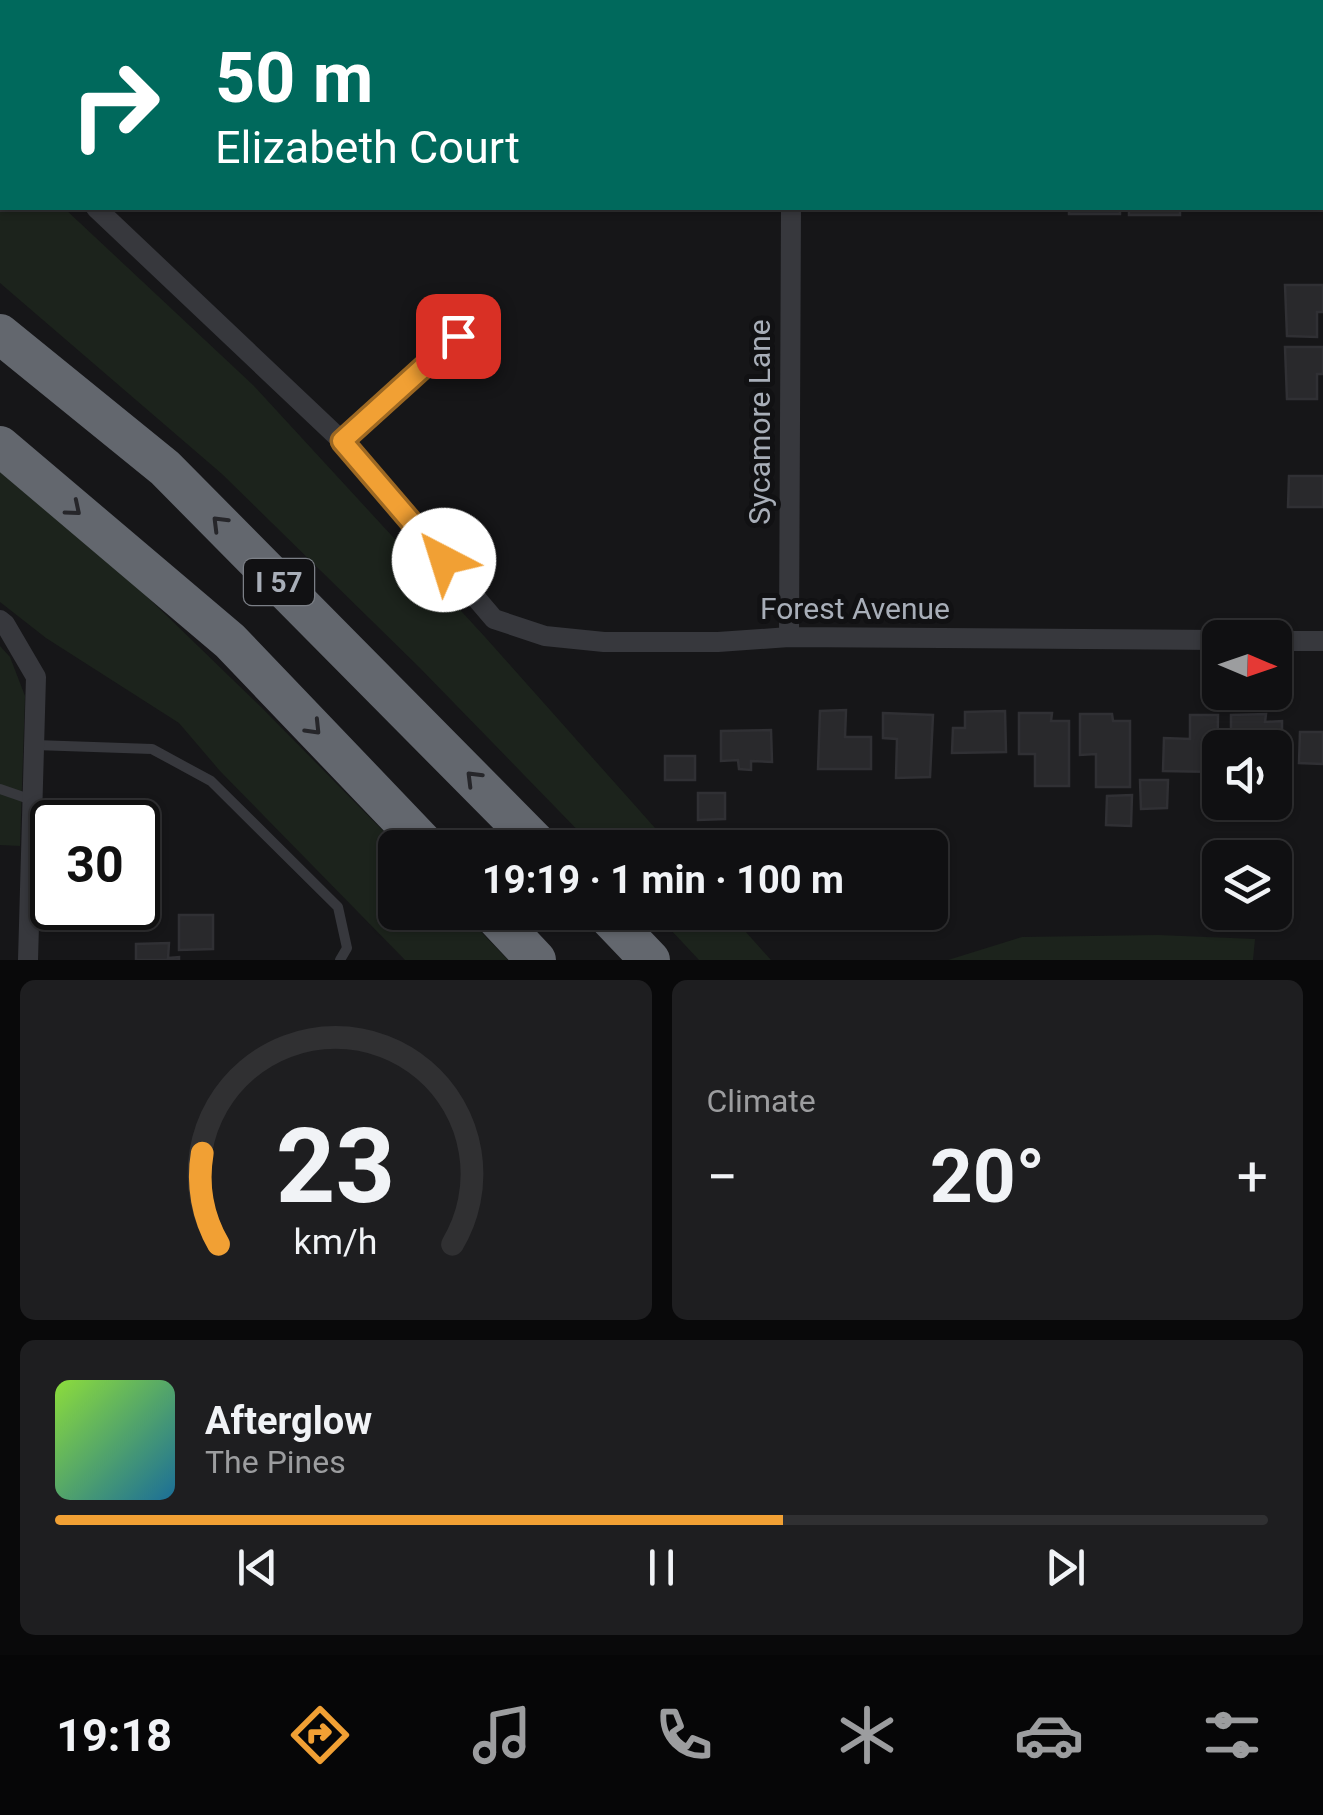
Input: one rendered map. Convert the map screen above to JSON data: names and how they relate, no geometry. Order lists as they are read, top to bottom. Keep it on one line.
{"streets":{"highway":["I 57"],"street":["Sycamore Lane","Forest Avenue"]},"crossings":[["Sycamore Lane","Forest Avenue"]],"north":"right","page":{"turn":["50 m","Elizabeth Court"],"limit":"30","trip":"19:19 · 1 min · 100 m","tile":"Climate","heat":["−","20°","+"],"song":["Afterglow","The Pines"],"tabs":"19:18","gauge":["23","km/h"]}}
